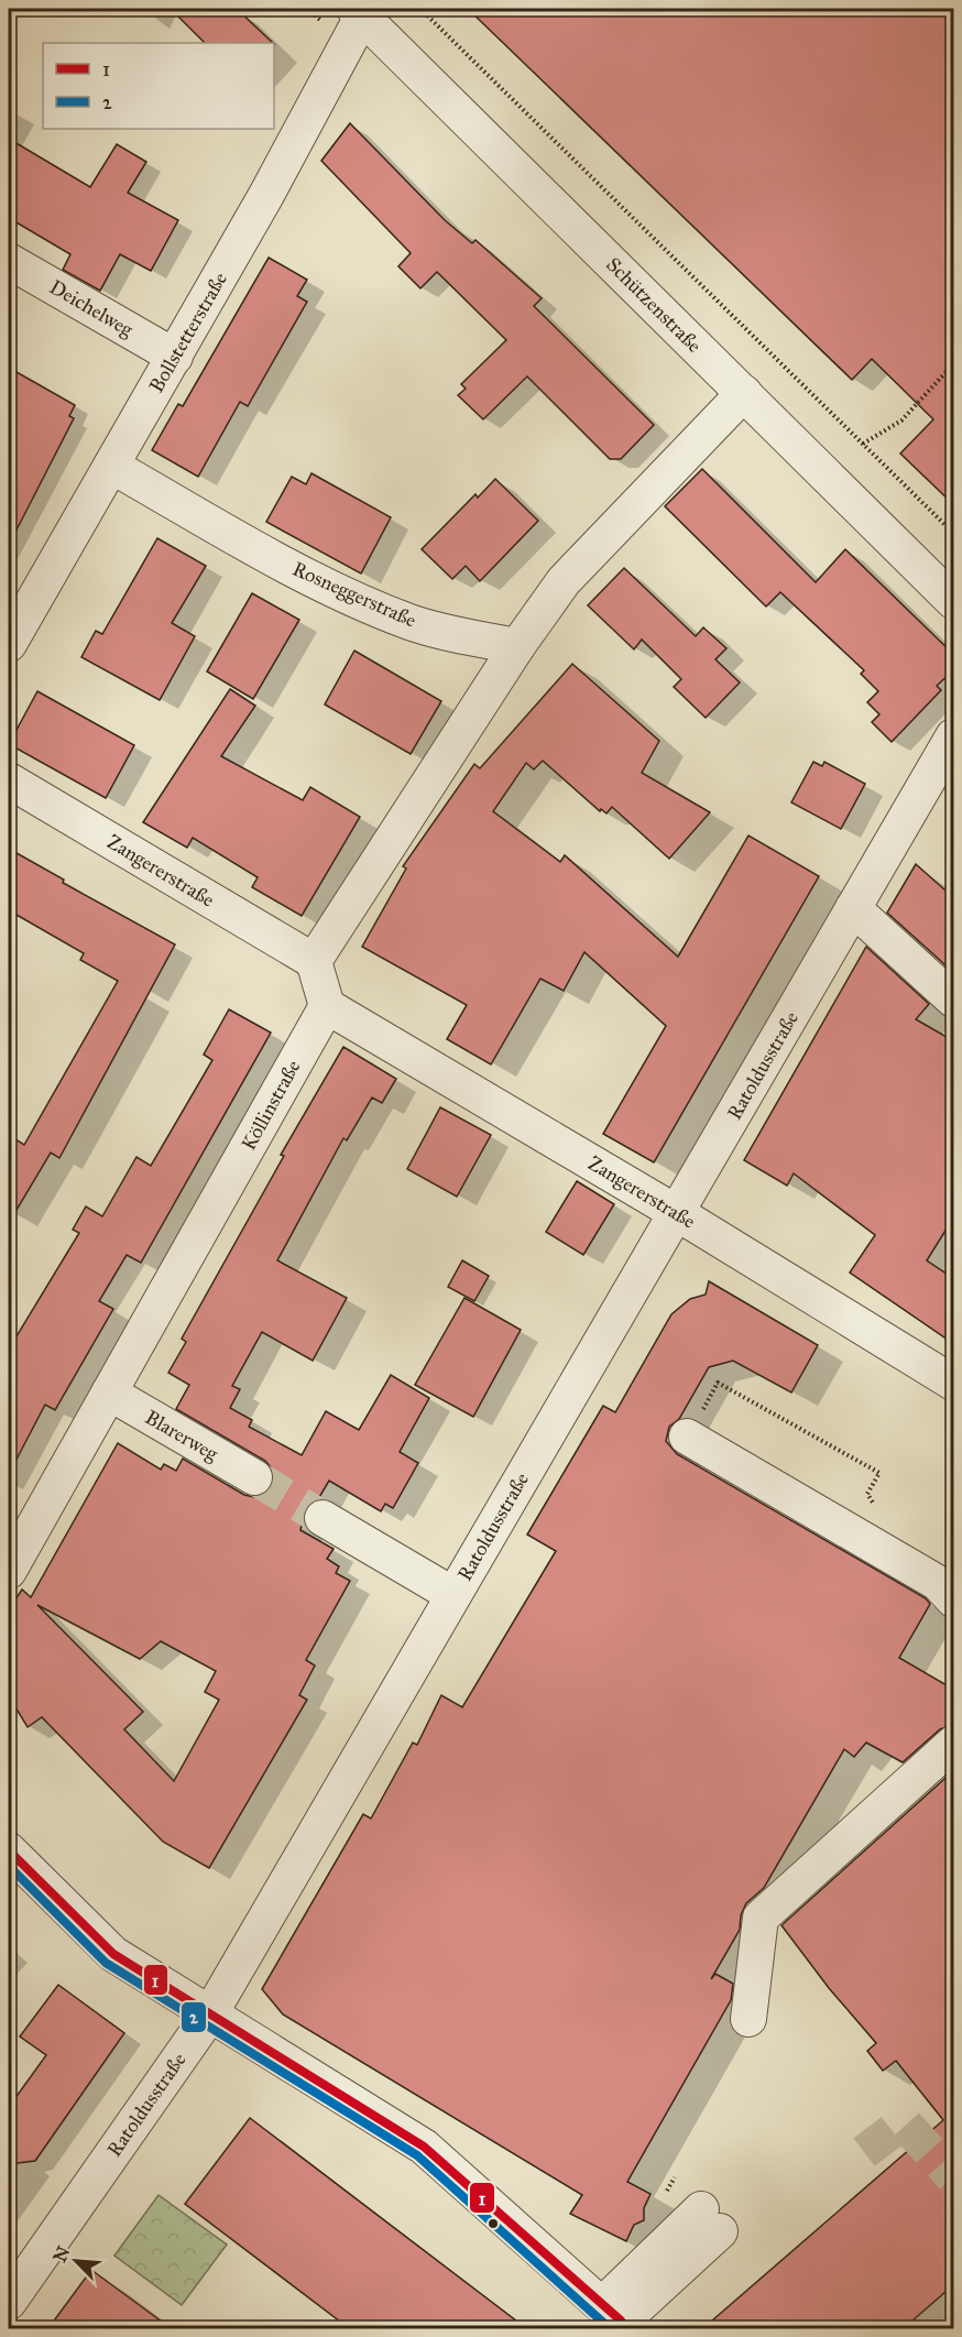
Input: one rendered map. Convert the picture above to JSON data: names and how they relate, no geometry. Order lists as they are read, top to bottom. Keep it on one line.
{"streets":{"street":["Schützenstraße","Deichelweg","Bollstetterstraße","Rosneggerstraße","Zangererstraße","Ratoldusstraße","Köllinstraße","Blarerweg"]},"crossings":[["Schützenstraße","Bollstetterstraße"],["Deichelweg","Bollstetterstraße"],["Bollstetterstraße","Rosneggerstraße"],["Zangererstraße","Ratoldusstraße"],["Zangererstraße","Köllinstraße"],["Köllinstraße","Blarerweg"]],"lines":["transit line 1","transit line 2"],"legend":["1","2"],"north":"top left"}
